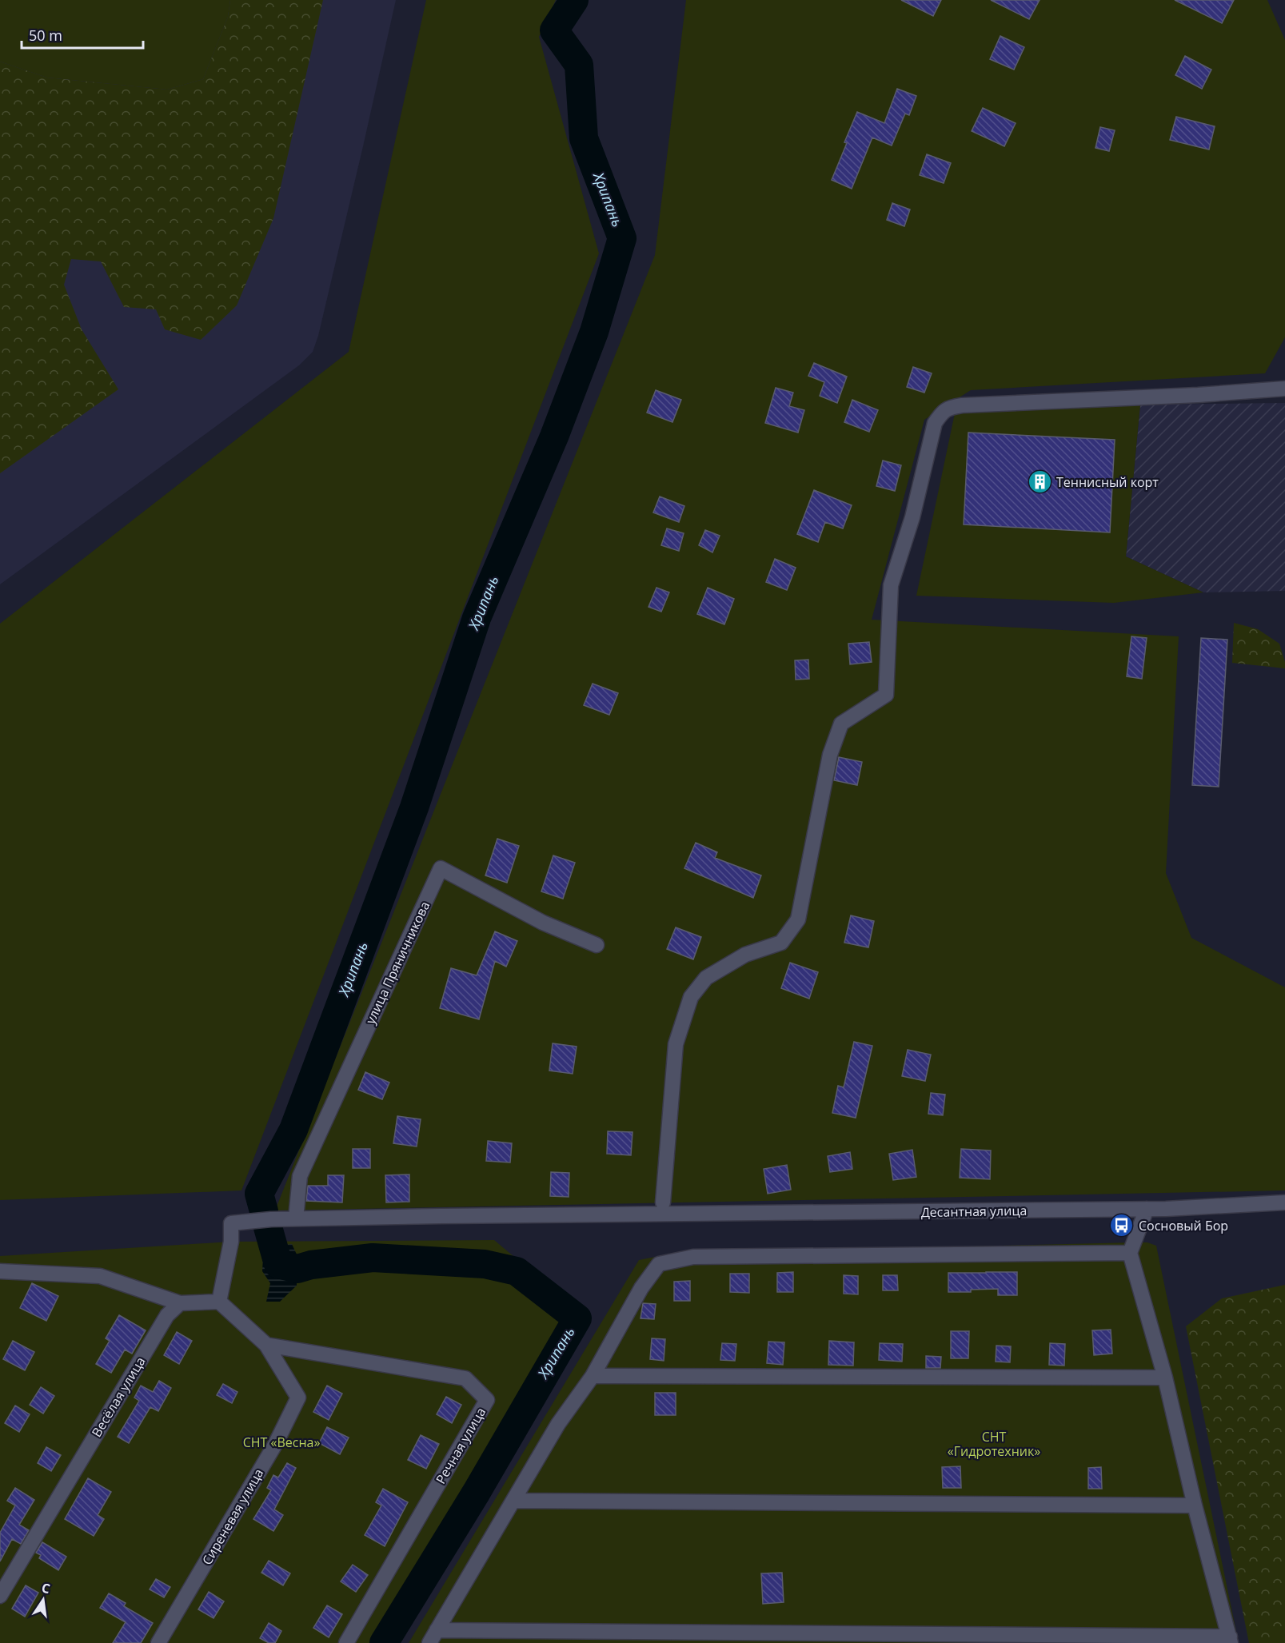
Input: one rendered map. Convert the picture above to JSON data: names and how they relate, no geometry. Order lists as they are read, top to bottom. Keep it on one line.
{"streets":{"street":["улица Пряничникова","Десантная улица","Весёлая улица","Речная улица","Сиреневая улица"]},"crossings":[["улица Пряничникова","Десантная улица"],["Десантная улица","Сиреневая улица"],["Речная улица","Сиреневая улица"]],"water":["Хрипань"],"parks":["СНТ «Гидротехник»","СНТ «Весна»"],"places":{"building":["Теннисный корт"],"bus stop":["Сосновый Бор"]},"scale_bar":"50 m","north":"top"}
